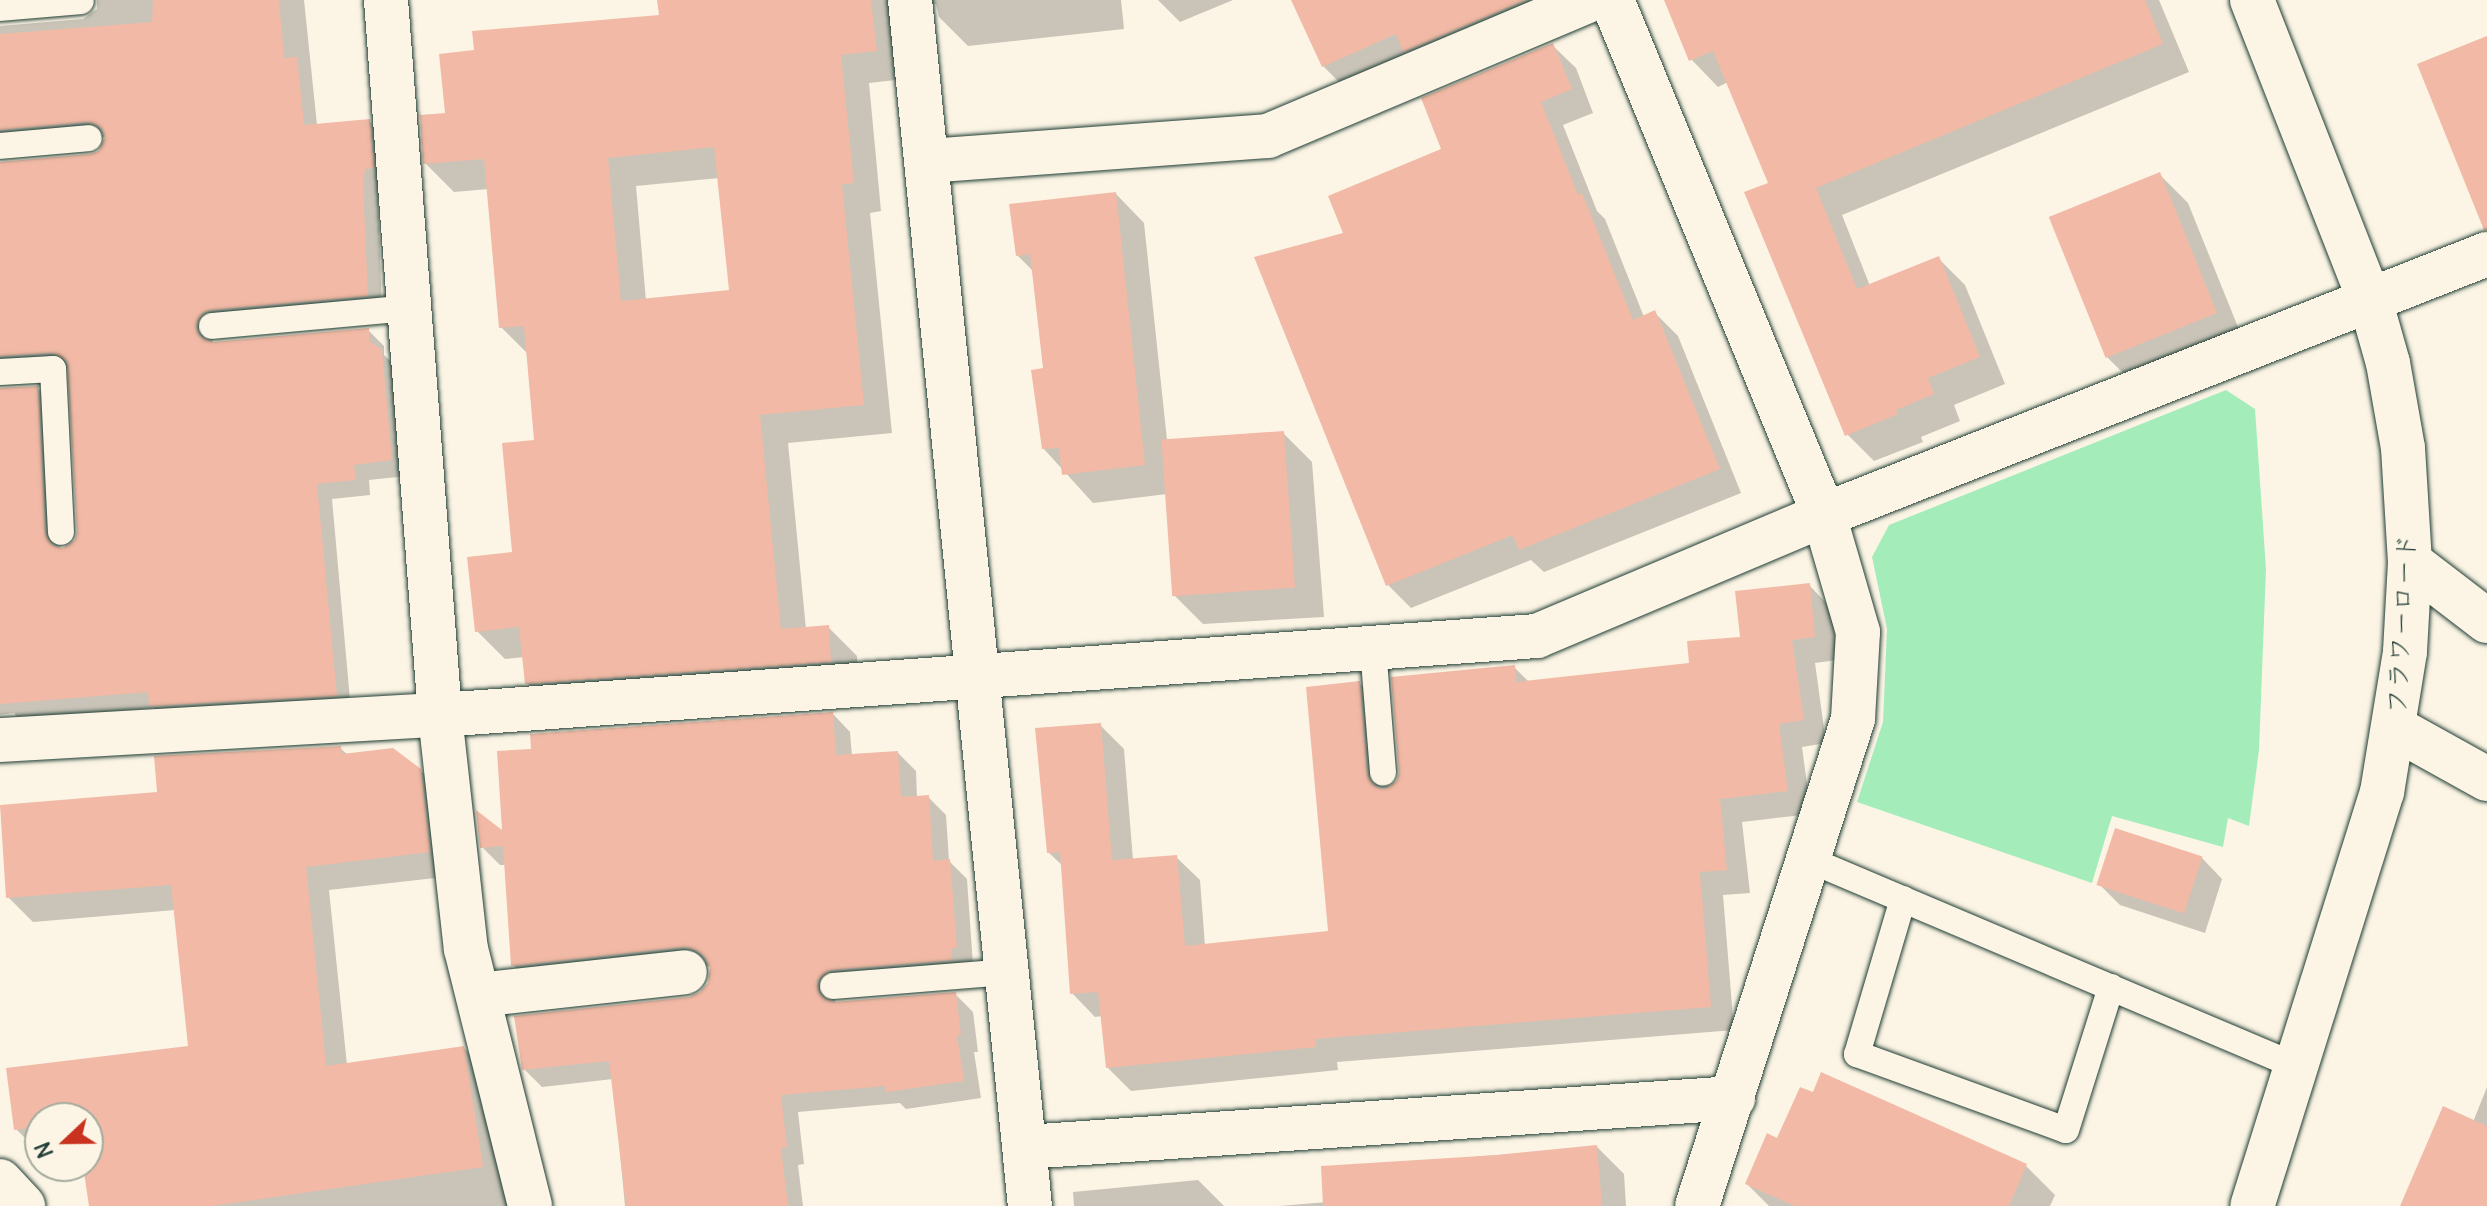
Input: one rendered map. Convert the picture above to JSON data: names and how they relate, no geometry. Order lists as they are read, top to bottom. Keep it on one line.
{"streets":{"street":["フラワーロード"]},"north":"left"}
